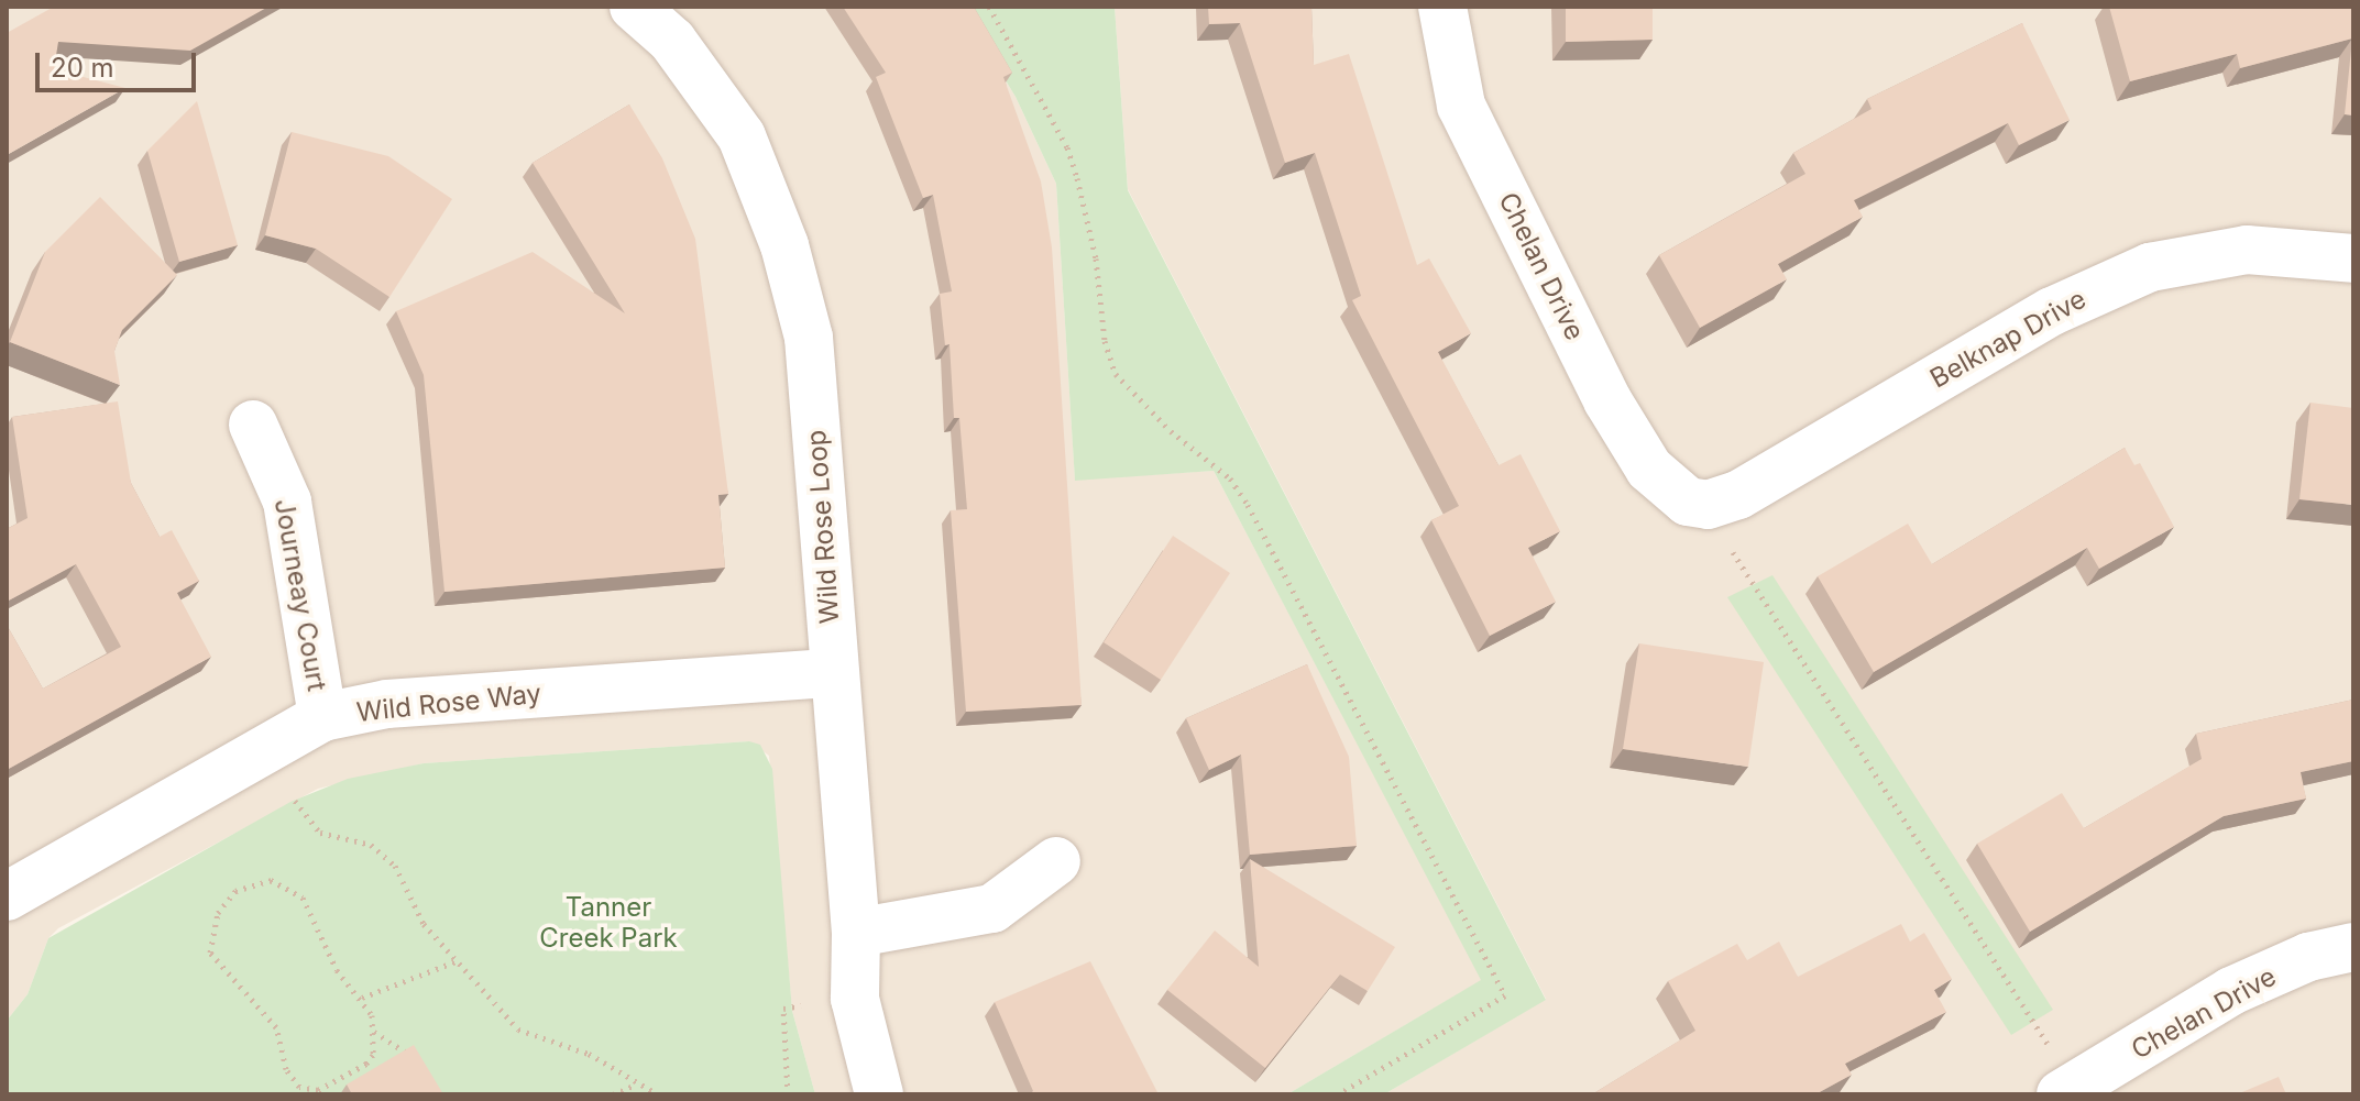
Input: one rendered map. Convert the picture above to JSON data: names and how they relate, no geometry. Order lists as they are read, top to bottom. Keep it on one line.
{"streets":{"street":["Chelan Drive","Belknap Drive","Wild Rose Loop","Journeay Court","Wild Rose Way"]},"crossings":[["Chelan Drive","Belknap Drive"],["Wild Rose Loop","Wild Rose Way"],["Journeay Court","Wild Rose Way"]],"parks":["Tanner Creek Park"],"scale_bar":"20 m"}
